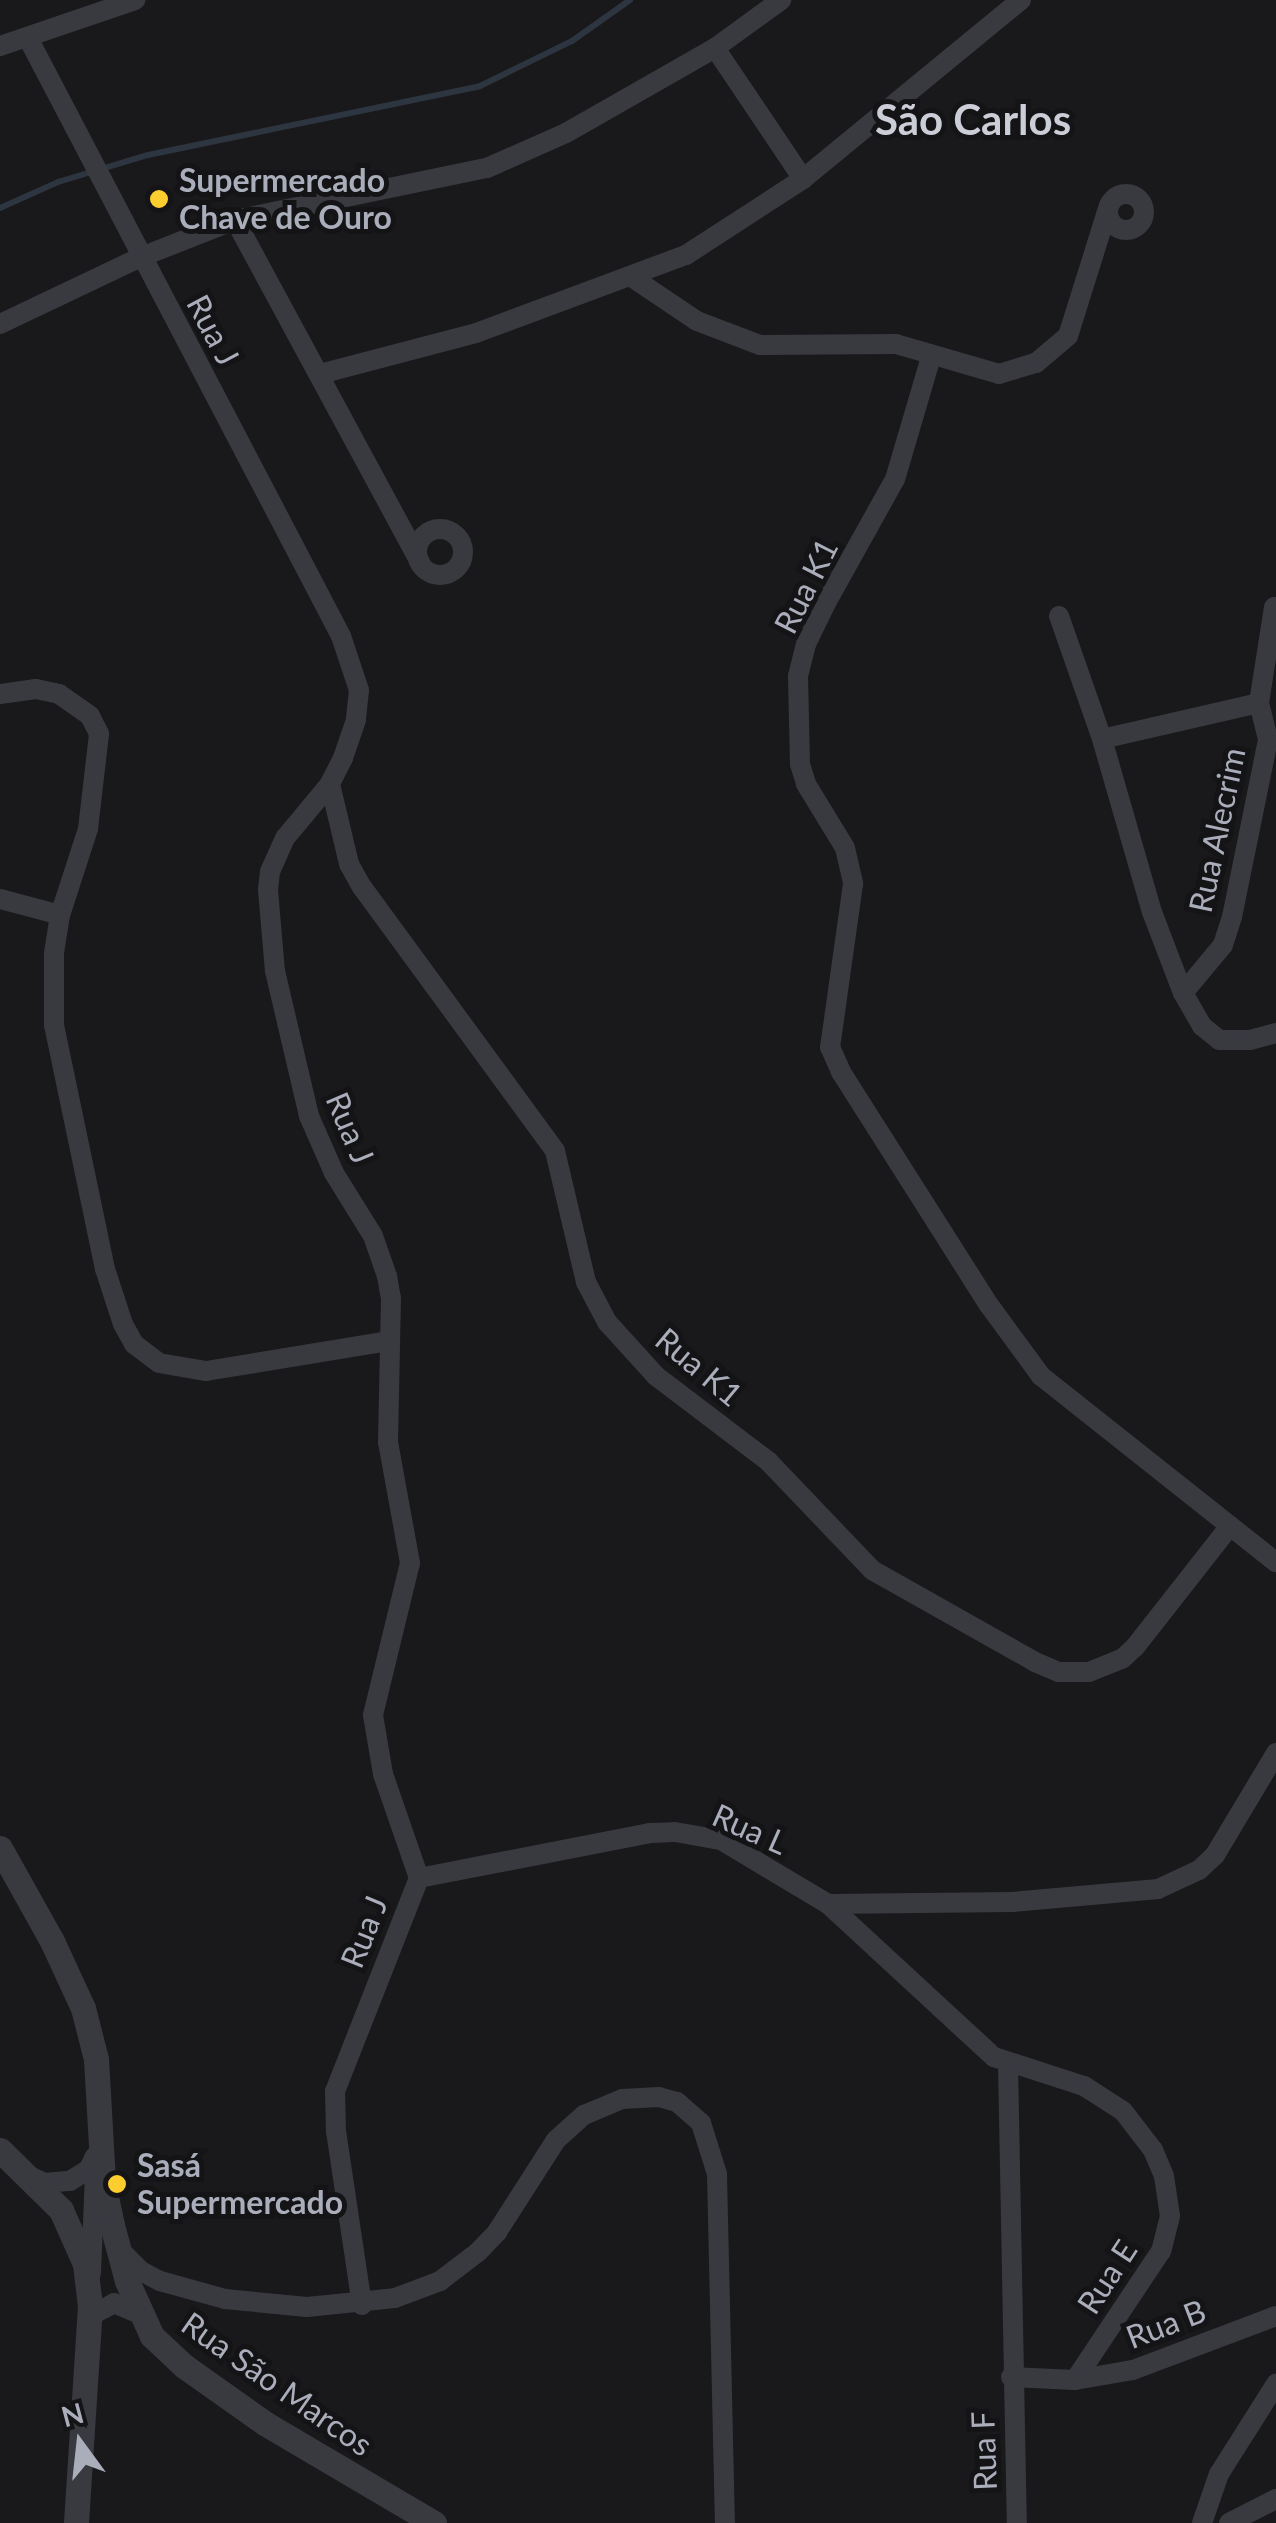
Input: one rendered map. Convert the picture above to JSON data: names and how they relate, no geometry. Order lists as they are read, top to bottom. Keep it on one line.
{"streets":{"street":["Rua J","Rua K1","Rua Alecrim","Rua L","Rua E","Rua B","Rua São Marcos","Rua F"]},"crossings":[["Rua J","Rua K1"],["Rua J","Rua L"],["Rua L","Rua E"],["Rua E","Rua B"]],"districts":["São Carlos"],"places":["Supermercado Chave de Ouro","Sasá Supermercado"],"north":"top"}
